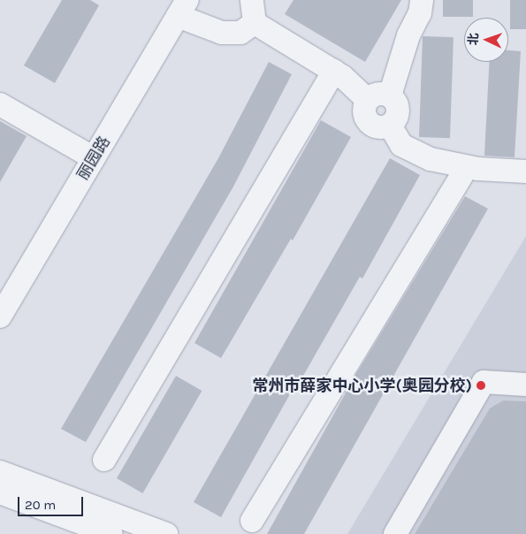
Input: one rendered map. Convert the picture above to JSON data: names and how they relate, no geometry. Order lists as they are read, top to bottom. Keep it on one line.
{"streets":{"street":["丽园路"]},"places":["常州市薛家中心小学(奥园分校)"],"scale_bar":"20 m","north":"left"}
